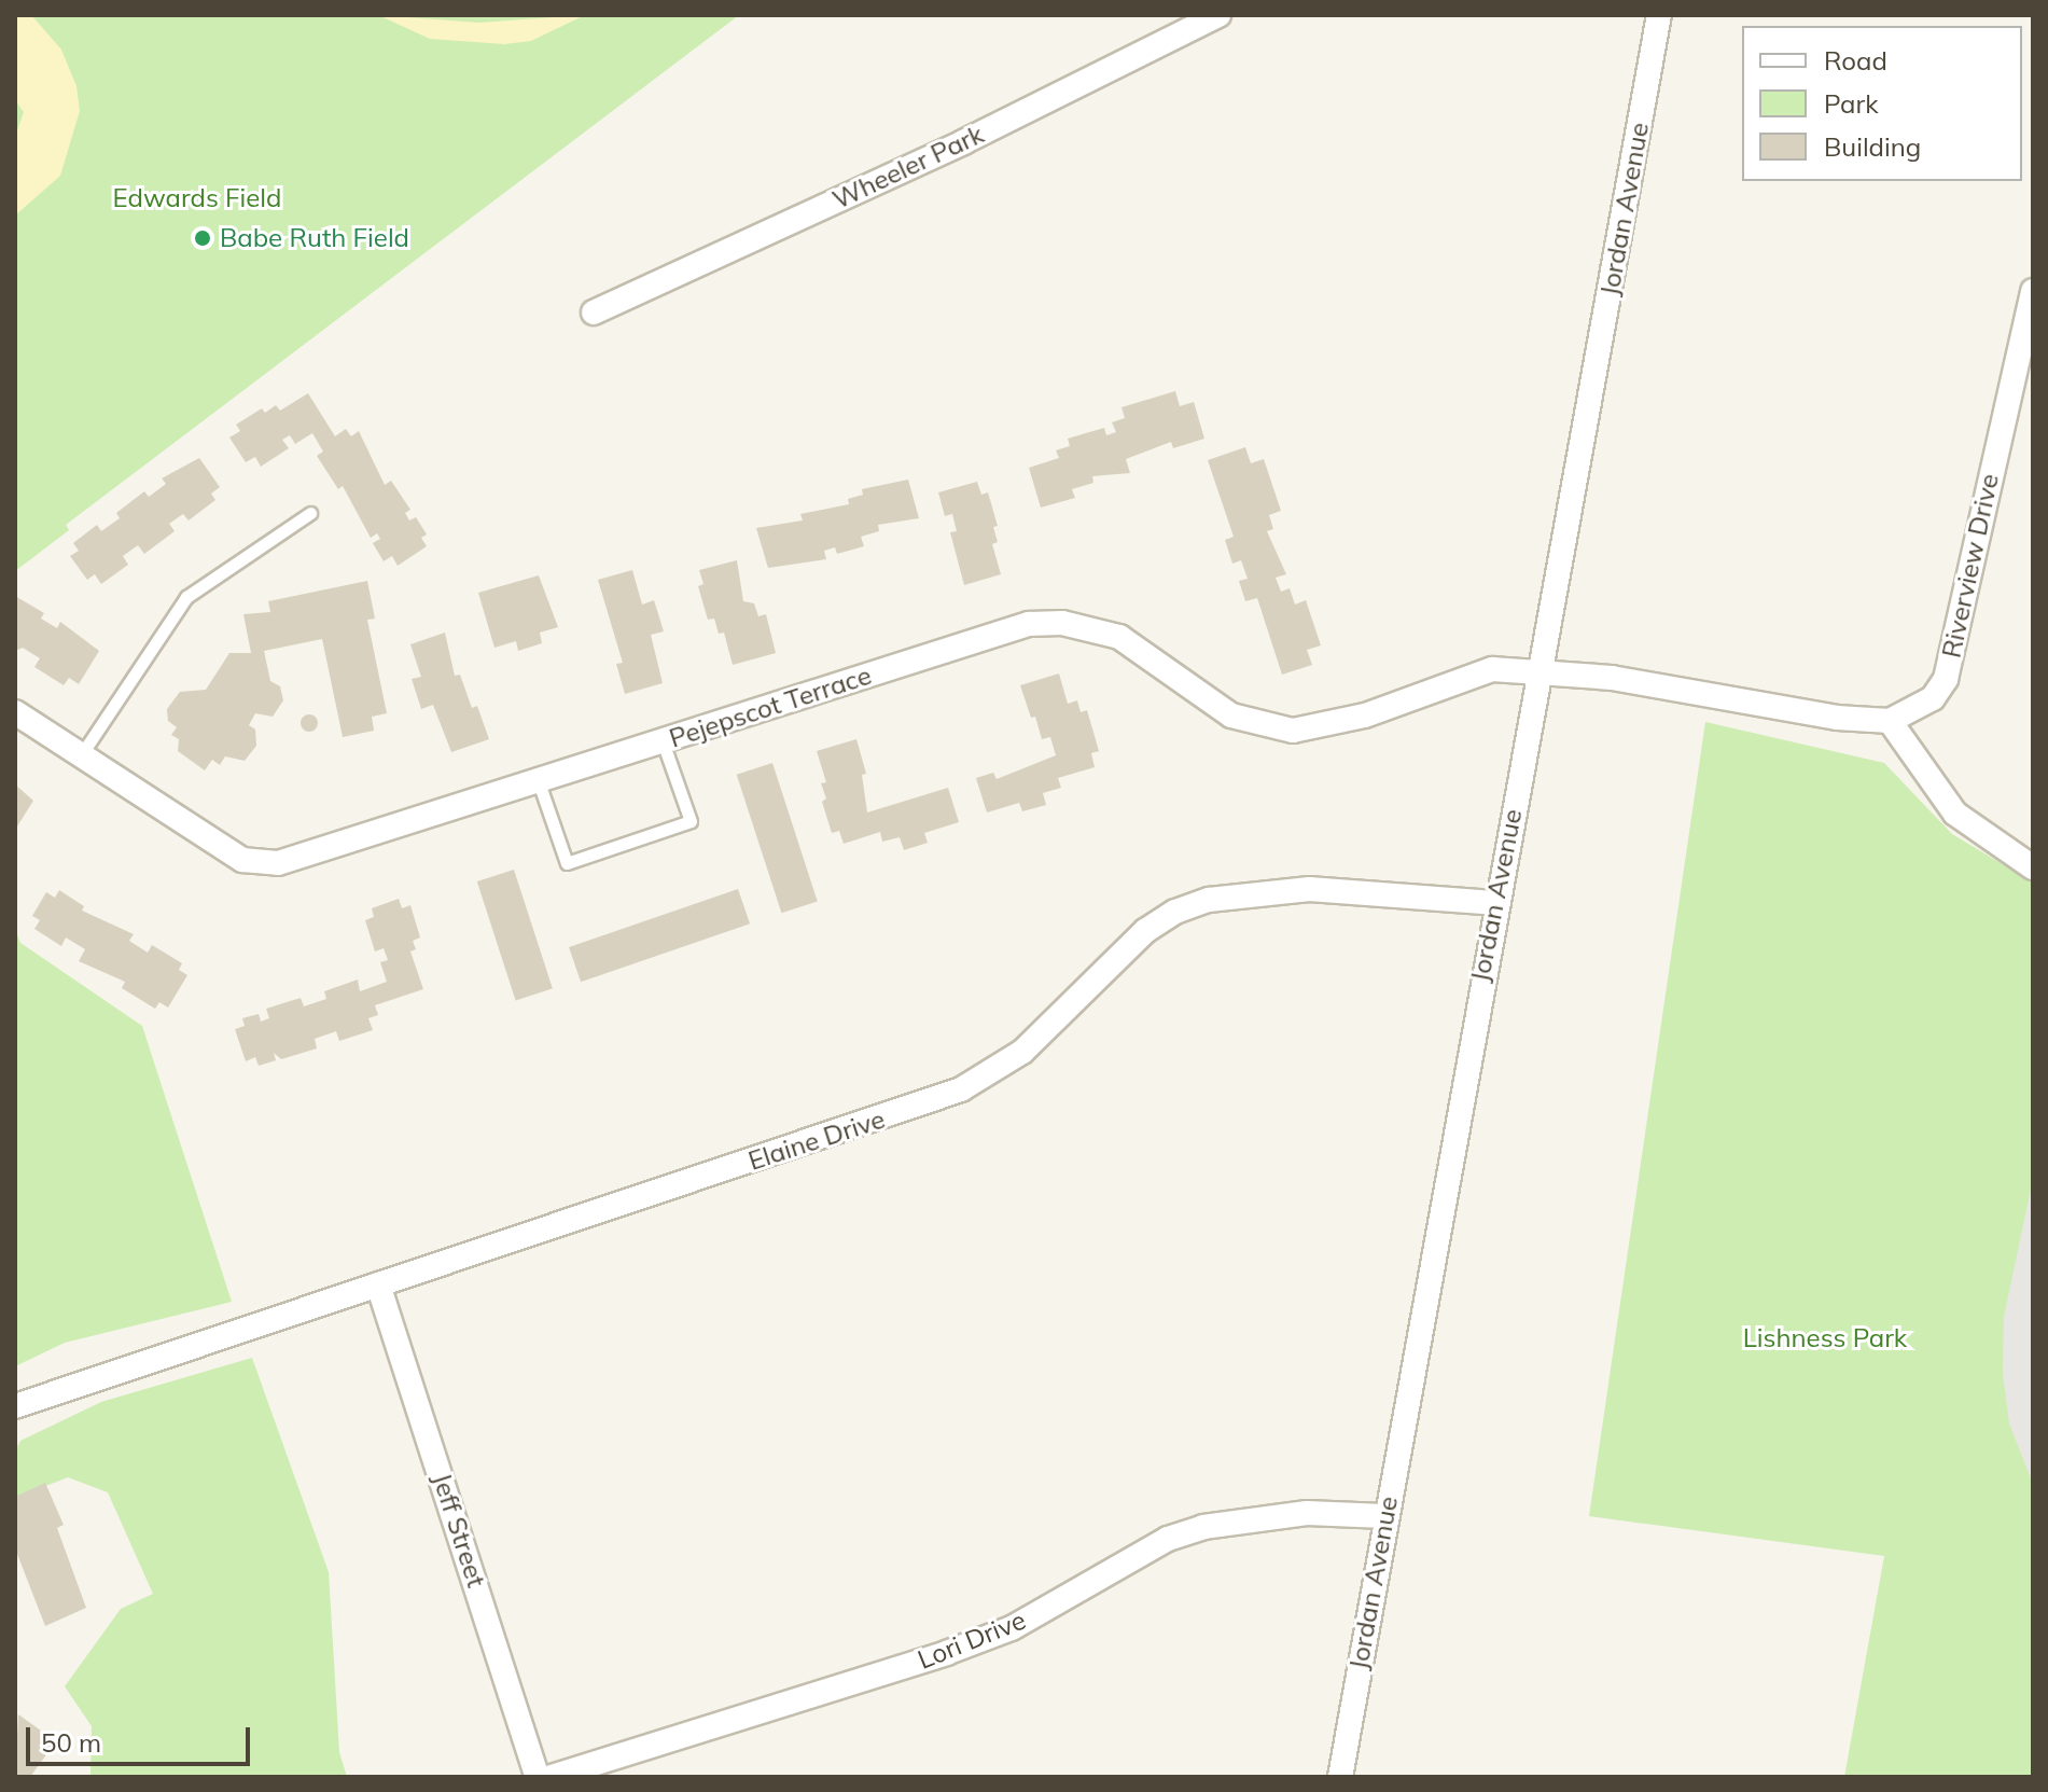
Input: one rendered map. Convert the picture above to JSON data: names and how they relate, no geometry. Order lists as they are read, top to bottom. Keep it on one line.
{"streets":{"street":["Wheeler Park","Jordan Avenue","Riverview Drive","Pejepscot Terrace","Elaine Drive","Jeff Street","Lori Drive"]},"crossings":[["Jordan Avenue","Pejepscot Terrace"],["Jordan Avenue","Elaine Drive"],["Jordan Avenue","Lori Drive"],["Elaine Drive","Jeff Street"]],"parks":["Edwards Field","Lishness Park"],"places":["Babe Ruth Field"],"legend":["Road","Park","Building"],"scale_bar":"50 m"}
